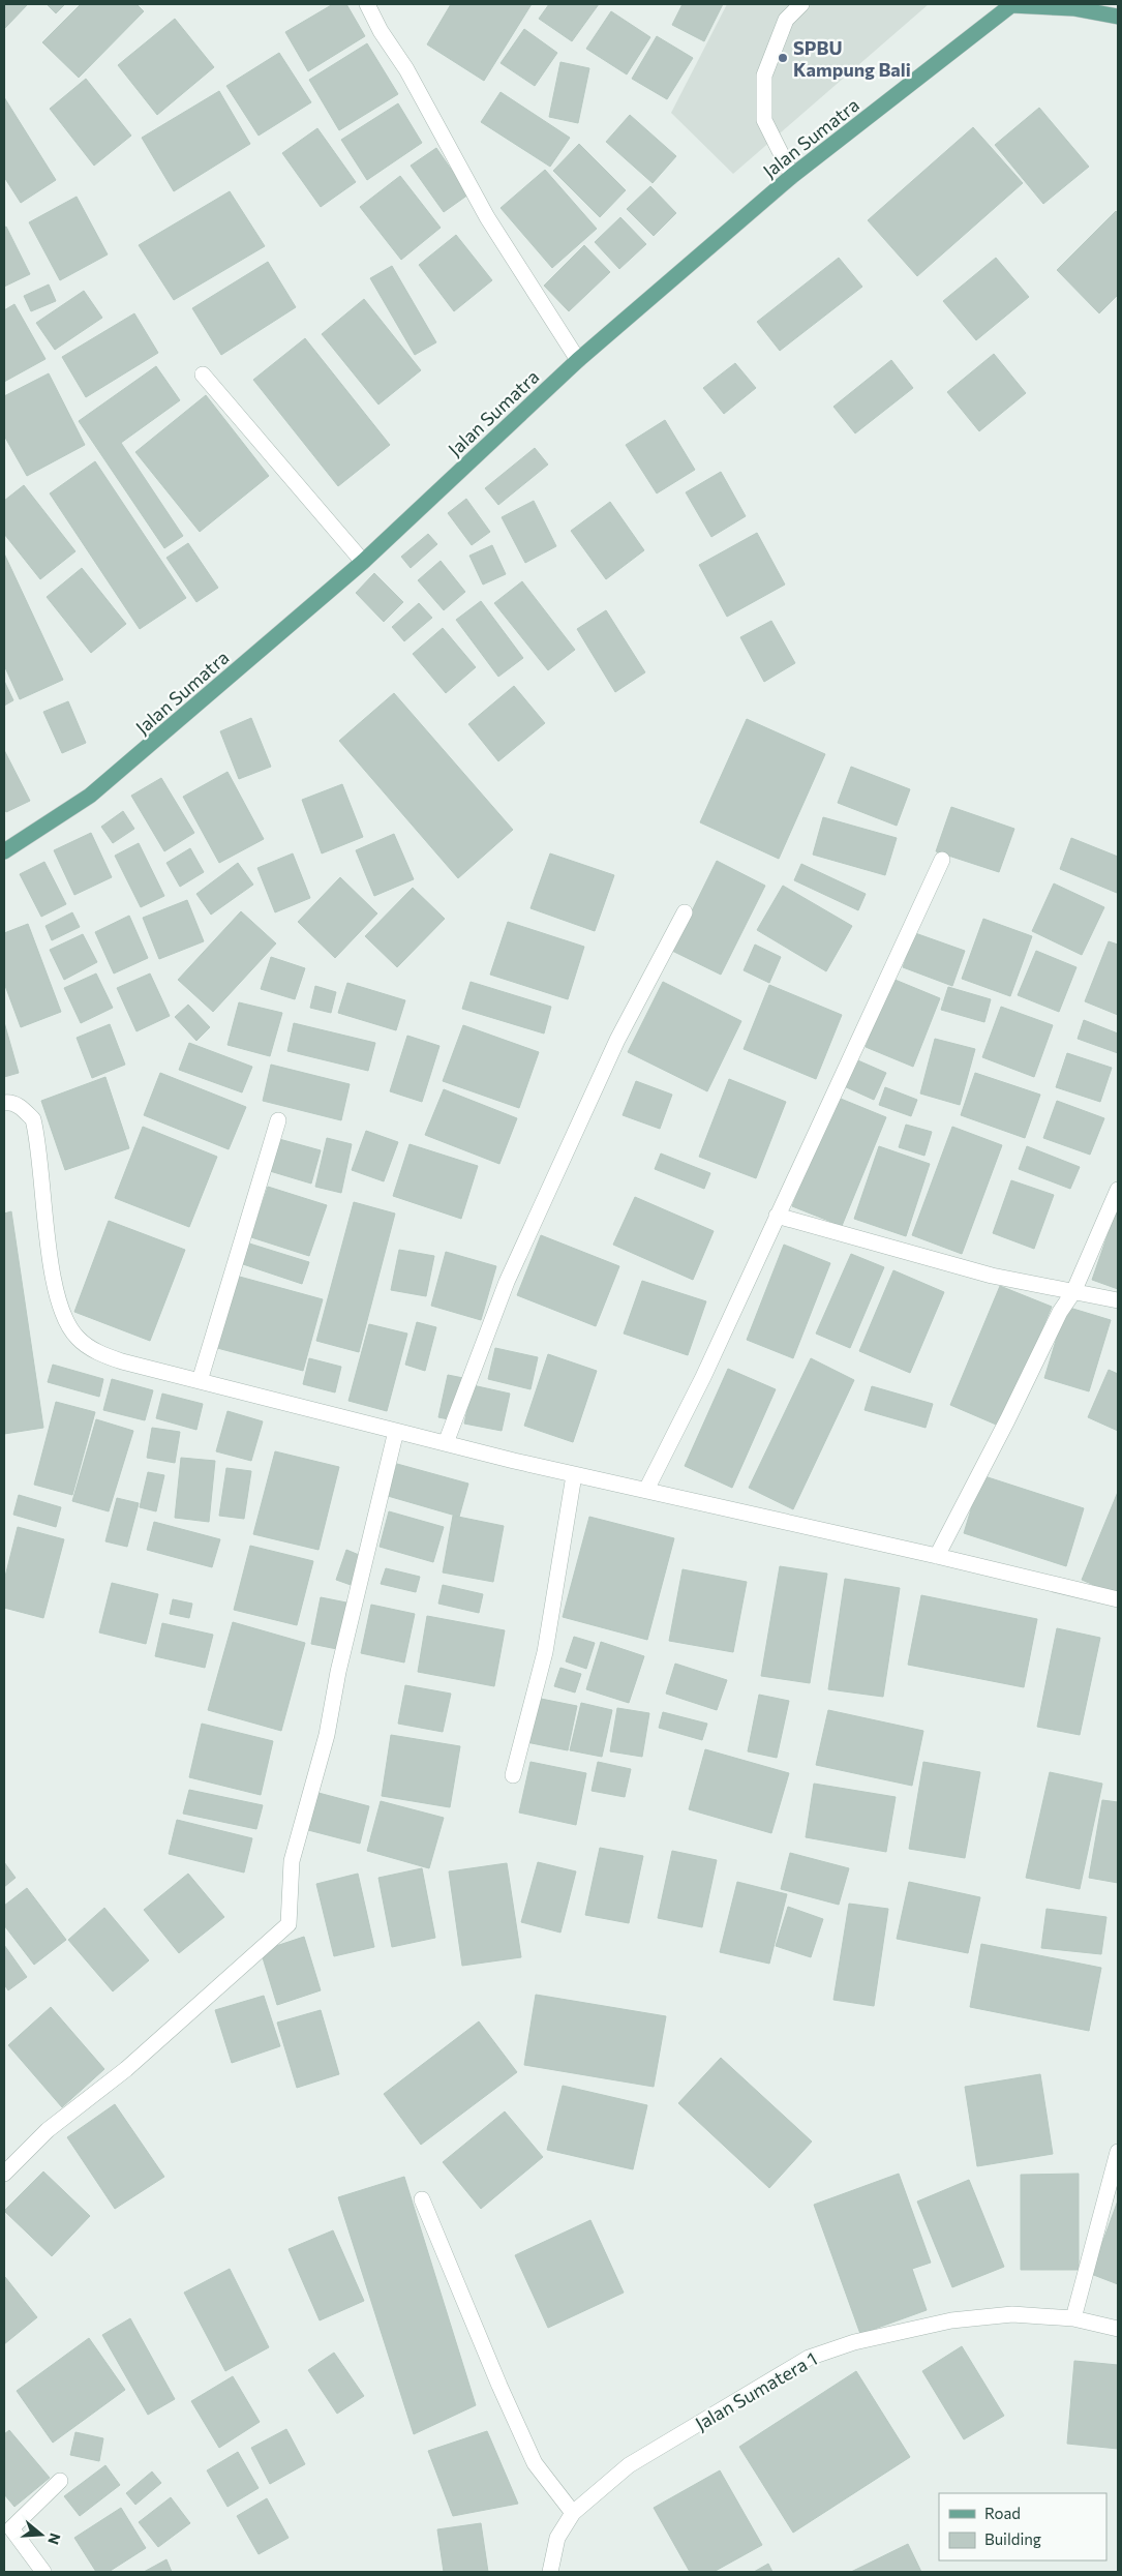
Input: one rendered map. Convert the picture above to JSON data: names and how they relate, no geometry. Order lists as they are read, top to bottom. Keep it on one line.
{"streets":{"main road":["Jalan Sumatra"],"street":["Jalan Sumatera 1"]},"places":["SPBU Kampung Bali"],"legend":["Road","Building"],"north":"right"}
